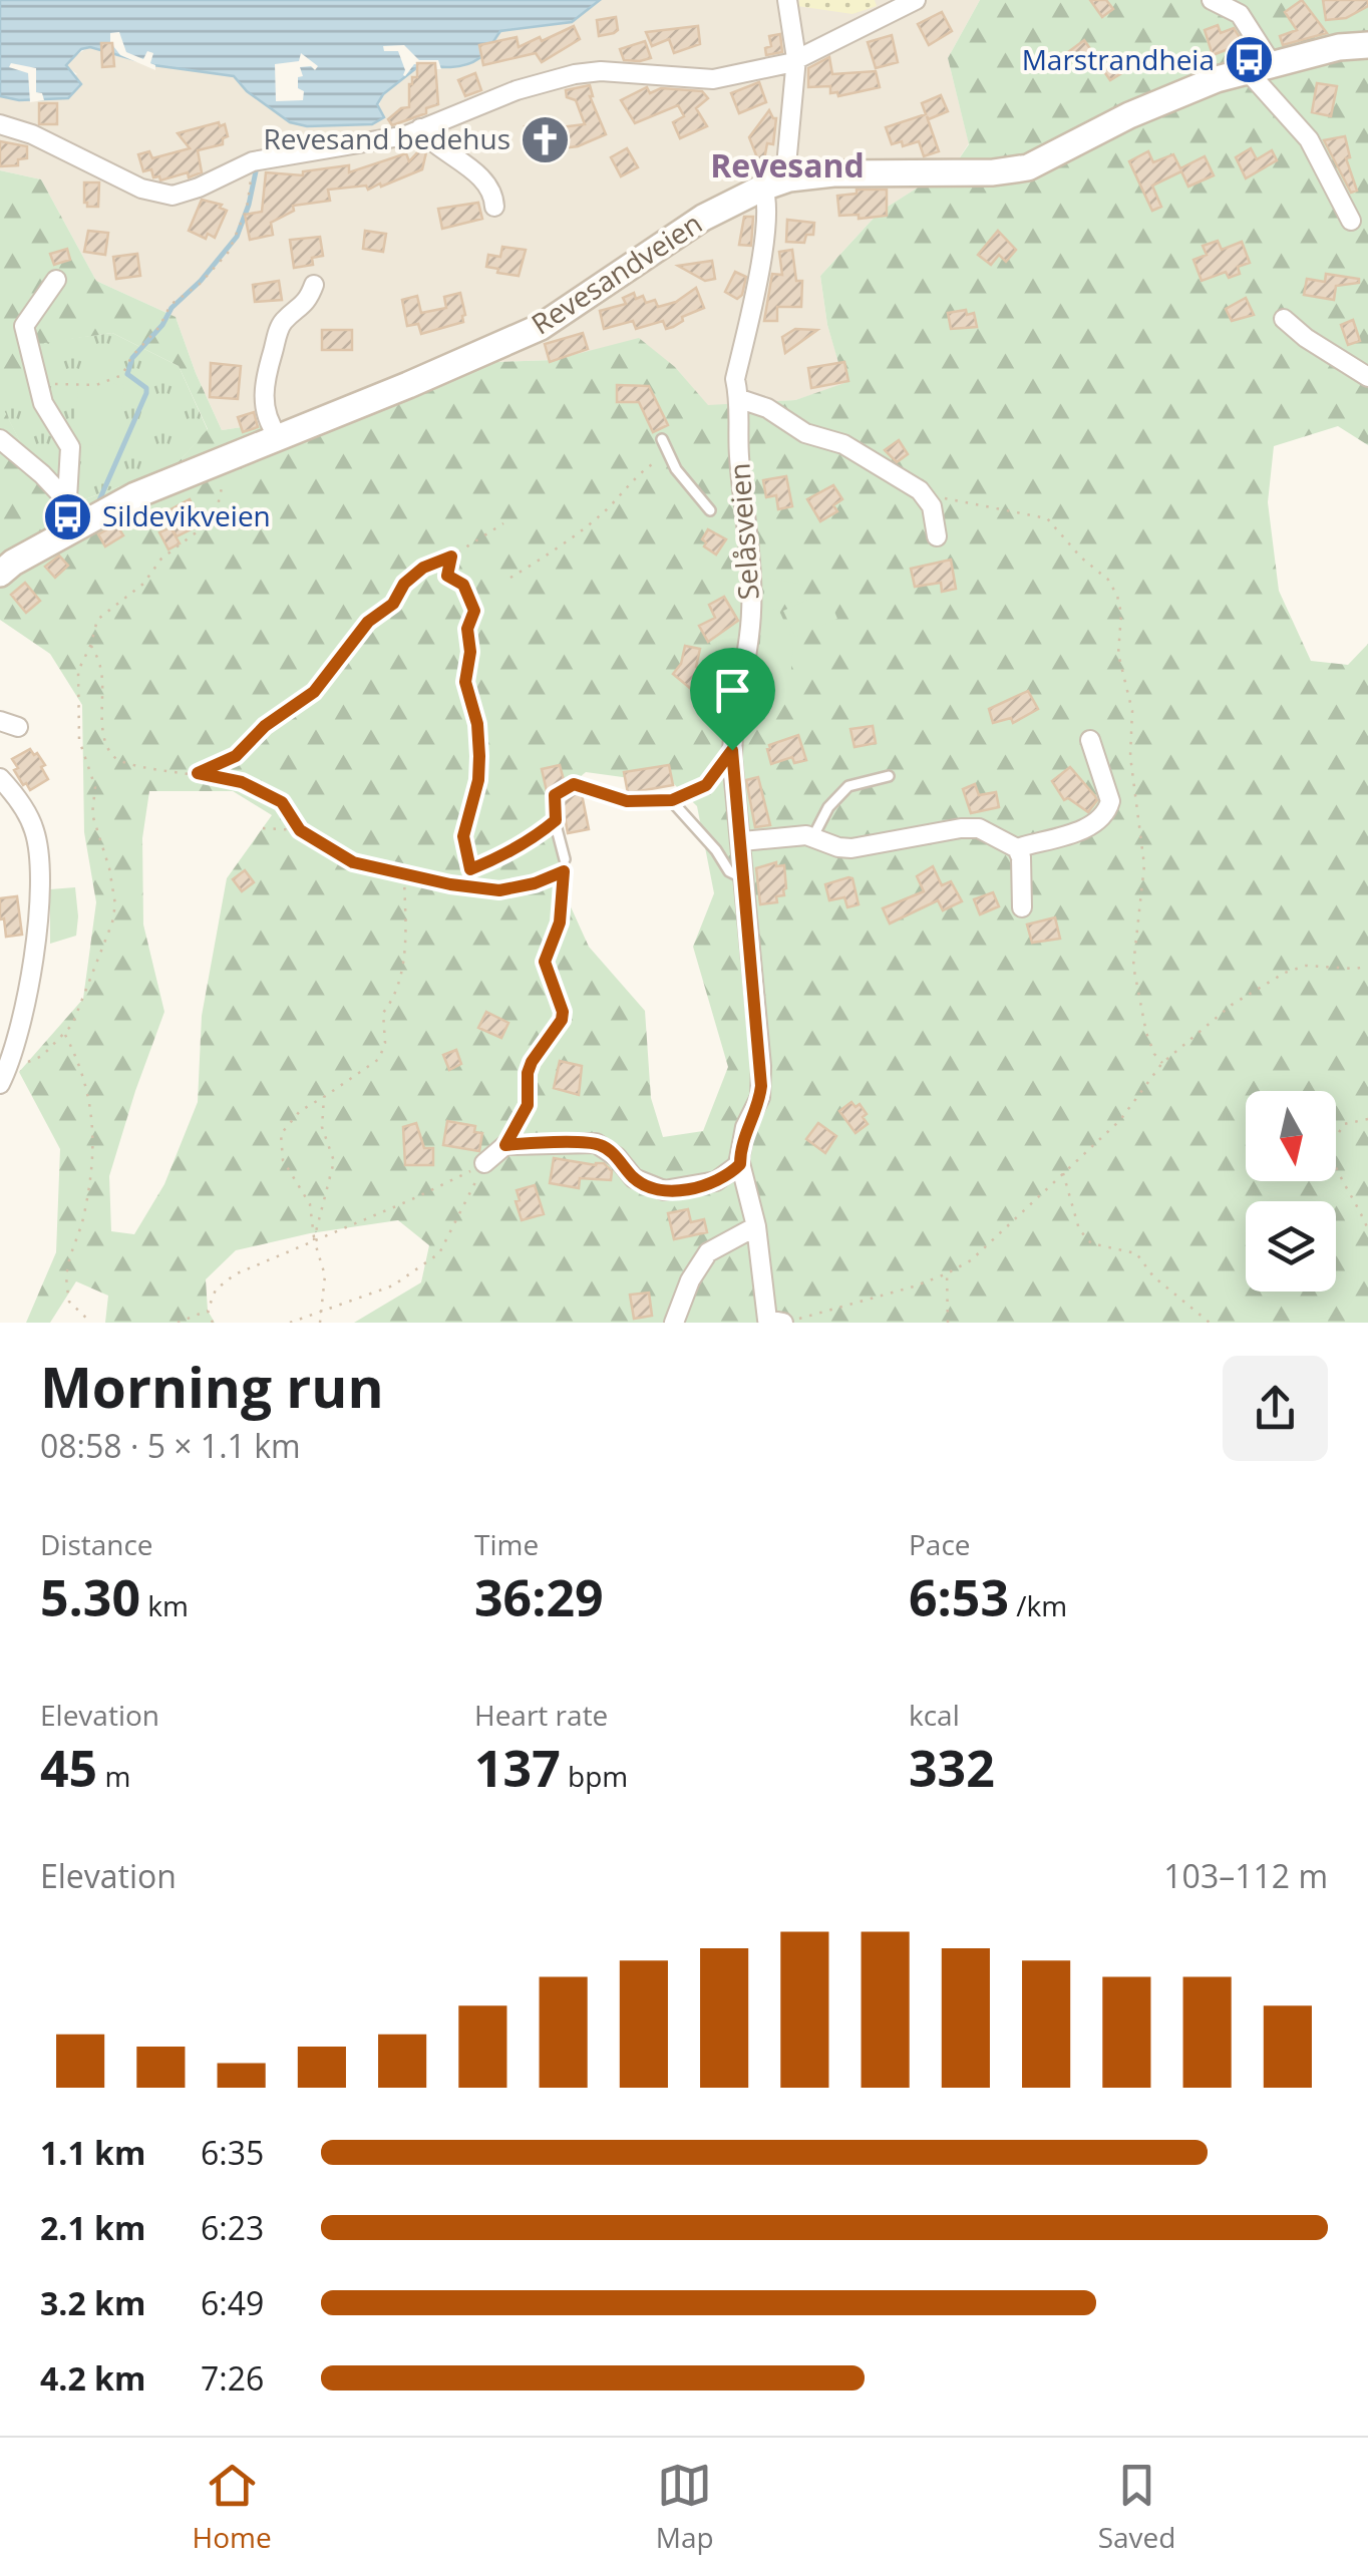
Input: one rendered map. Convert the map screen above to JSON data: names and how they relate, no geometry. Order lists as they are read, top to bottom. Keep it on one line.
{"streets":{"main road":["Revesandveien"],"street":["Selåsveien"]},"crossings":[["Revesandveien","Selåsveien"]],"districts":["Revesand"],"places":{"bus stop":["Marstrandheia","Sildevikveien"],"church":["Revesand bedehus"]},"north":"bottom","page":{"heading":["Morning run","08:58 · 5 × 1.1 km"],"stats":[["Distance","5.30 km"],["Time","36:29"],["Pace","6:53 /km"],["Elevation","45 m"],["Heart rate","137 bpm"],["kcal","332"]],"chart":["Elevation","103–112 m"],"list":[{"name":"1.1 km","note":"6:35"},{"name":"2.1 km","note":"6:23"},{"name":"3.2 km","note":"6:49"},{"name":"4.2 km","note":"7:26"}],"tabs":["Home","Map","Saved"]}}
